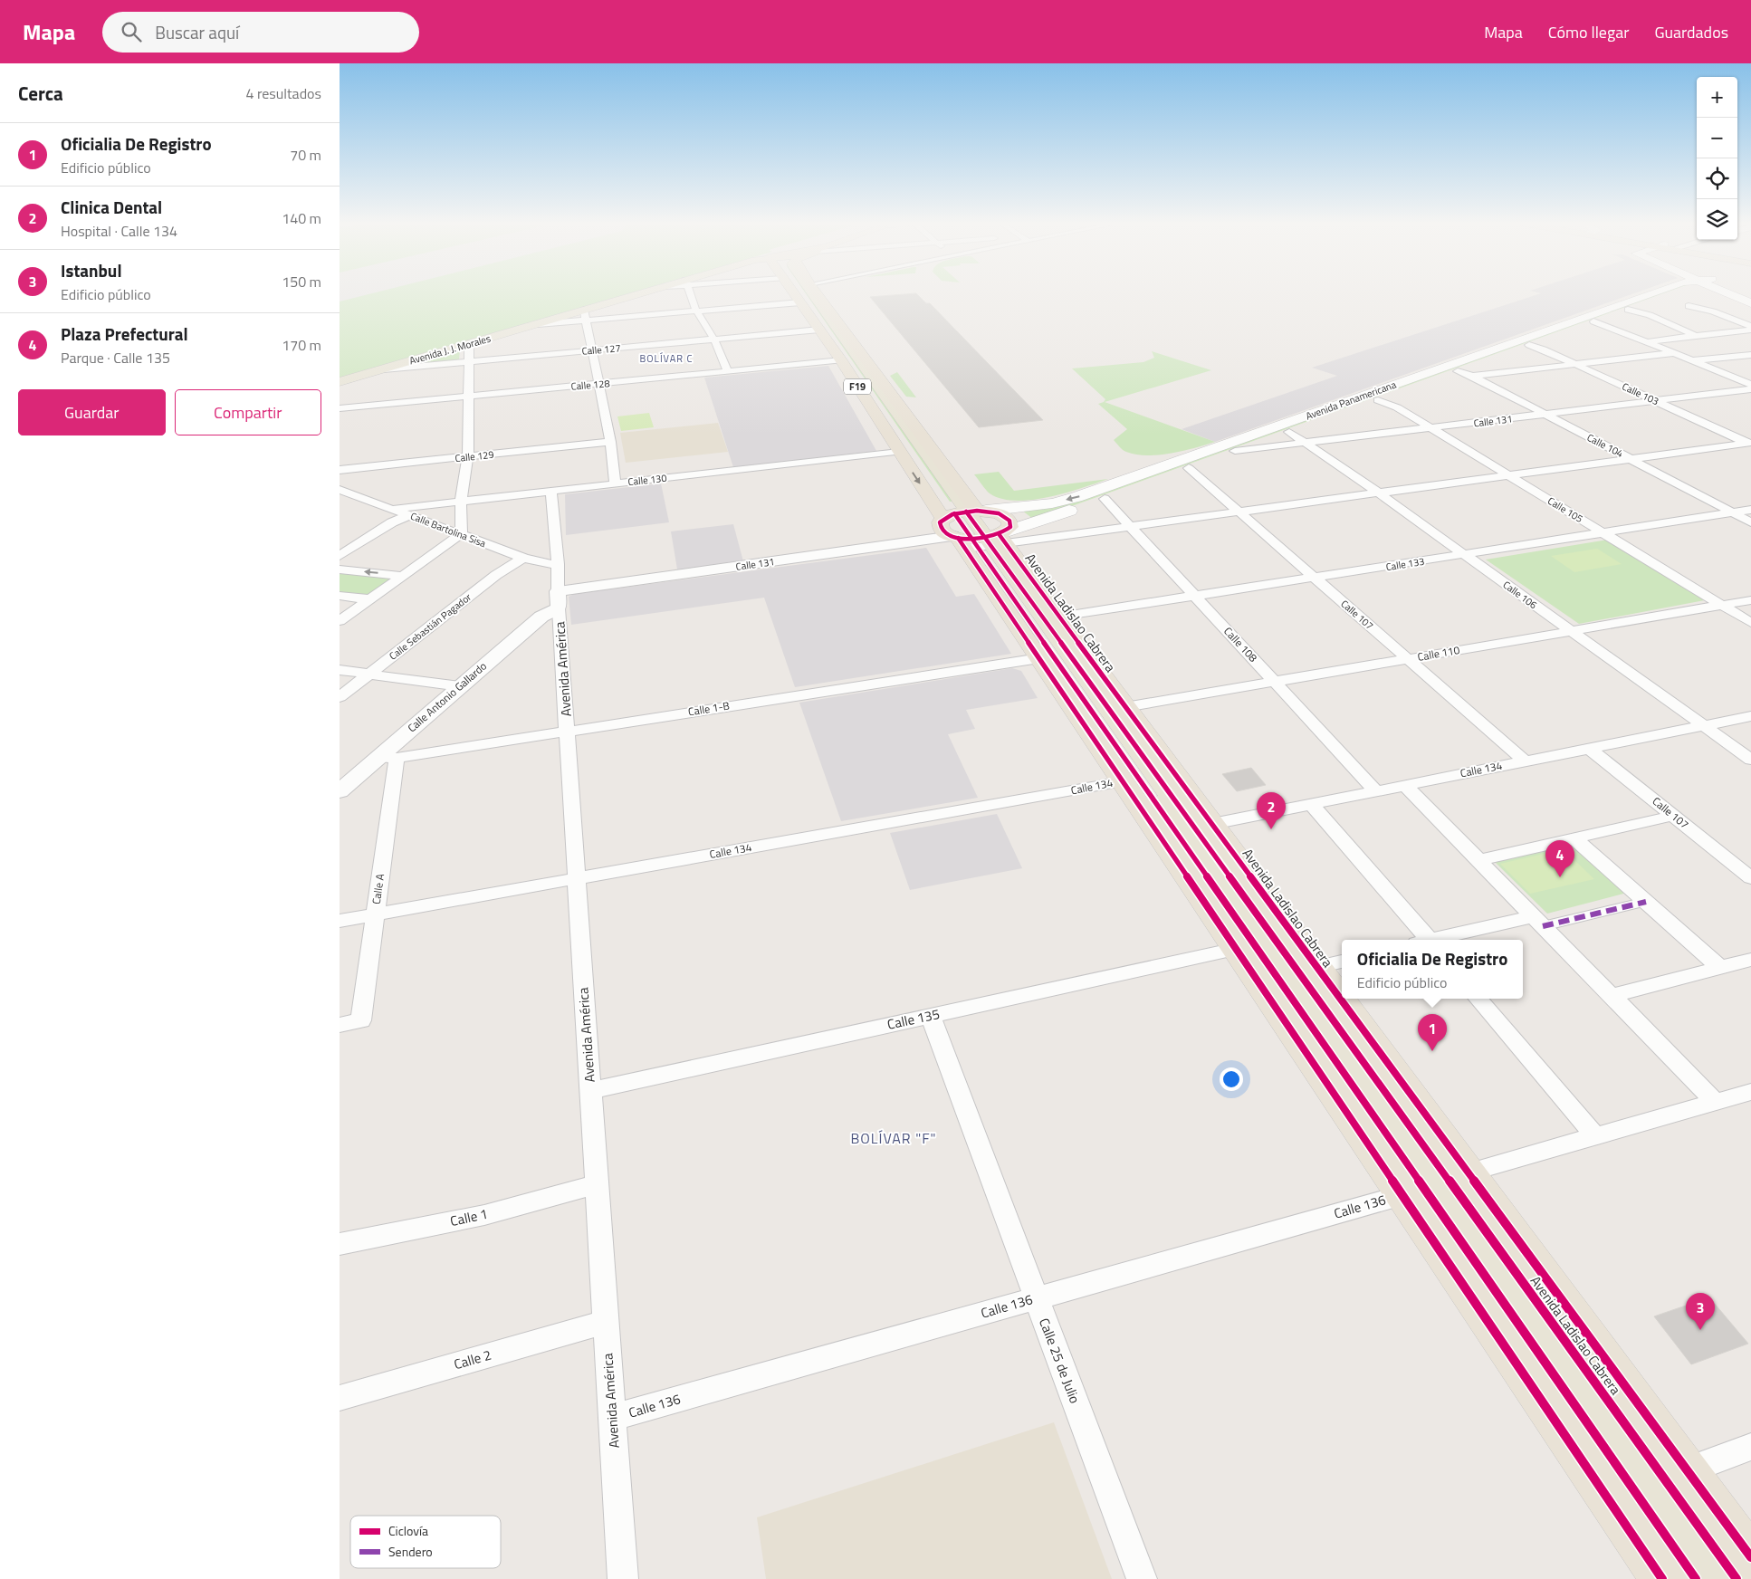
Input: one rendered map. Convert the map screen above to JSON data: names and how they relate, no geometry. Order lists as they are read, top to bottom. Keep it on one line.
{"streets":{"highway":["F19","Avenida Ladislao Cabrera"],"main road":["Avenida J. J. Morales","Avenida Panamericana"],"street":["Calle 127","Calle 128","Calle 103","Calle 131","Calle 104","Calle 129","Calle 130","Calle 105","Calle Bartolina Sisa","Calle 133","Calle 106","Calle 107","Calle Sebastián Pagador","Calle 108","Calle 110","Avenida América","Calle Antonio Gallardo","Calle 1-B","Calle 134","Calle A","Calle 135","Calle 136","Calle 1","Calle 2","Calle 25 de Julio"]},"crossings":[["Avenida J. J. Morales","Calle 127"],["Calle 127","Avenida Ladislao Cabrera"],["Calle 128","Avenida Ladislao Cabrera"],["F19","Avenida Panamericana"],["F19","Calle 131"],["F19","Avenida Ladislao Cabrera"],["Calle 103","Avenida Panamericana"],["Calle 103","Calle 131"],["Avenida Panamericana","Calle 131"],["Avenida Panamericana","Calle 104"],["Avenida Panamericana","Calle 105"],["Avenida Panamericana","Calle 106"],["Avenida Panamericana","Avenida Ladislao Cabrera"],["Avenida Panamericana","Calle 107"],["Avenida Panamericana","Calle 108"],["Calle 131","Calle 104"],["Calle 131","Calle 105"],["Calle 131","Calle 106"],["Calle 131","Avenida Ladislao Cabrera"],["Calle 131","Avenida América"],["Calle 131","Calle Antonio Gallardo"],["Calle 104","Calle 133"],["Calle 130","Calle Bartolina Sisa"],["Calle 130","Avenida Ladislao Cabrera"],["Calle 130","Avenida América"],["Calle 105","Calle 133"],["Calle 105","Calle 110"],["Calle Bartolina Sisa","Calle Sebastián Pagador"],["Calle Bartolina Sisa","Avenida América"],["Calle 133","Calle 106"],["Calle 133","Avenida Ladislao Cabrera"],["Calle 133","Calle 107"],["Calle 133","Calle 108"],["Calle 106","Calle 110"],["Calle 106","Calle 134"],["Avenida Ladislao Cabrera","Calle 110"],["Avenida Ladislao Cabrera","Calle 1-B"],["Avenida Ladislao Cabrera","Calle 134"],["Avenida Ladislao Cabrera","Calle 135"],["Avenida Ladislao Cabrera","Calle 136"],["Calle 107","Calle 110"],["Calle 107","Calle 134"],["Calle 108","Calle 110"],["Calle 108","Calle 134"],["Avenida América","Calle Antonio Gallardo"],["Avenida América","Calle 1-B"],["Avenida América","Calle 134"],["Avenida América","Calle 135"],["Avenida América","Calle 136"],["Avenida América","Calle 1"],["Avenida América","Calle 2"],["Calle Antonio Gallardo","Calle 1-B"],["Calle Antonio Gallardo","Calle A"],["Calle 1-B","Calle A"],["Calle 134","Calle A"],["Calle 135","Calle 25 de Julio"],["Calle 136","Calle 25 de Julio"]],"districts":["BOLÍVAR C","BOLÍVAR \"F\""],"legend":["Ciclovía","Sendero"],"page":{"header":"Mapa","search":"Buscar aquí","nav":["Mapa","Cómo llegar","Guardados"],"heading":["Cerca","4 resultados"],"map_buttons":["+","−"],"list":[{"mark":"1","name":"Oficialia De Registro","note":"Edificio público","value":"70 m"},{"mark":"2","name":"Clinica Dental","note":"Hospital · Calle 134","value":"140 m"},{"mark":"3","name":"Istanbul","note":"Edificio público","value":"150 m"},{"mark":"4","name":"Plaza Prefectural","note":"Parque · Calle 135","value":"170 m"}],"buttons":["Guardar","Compartir"],"pins":["2","4","1","3"],"popup":["Oficialia De Registro","Edificio público"]}}
